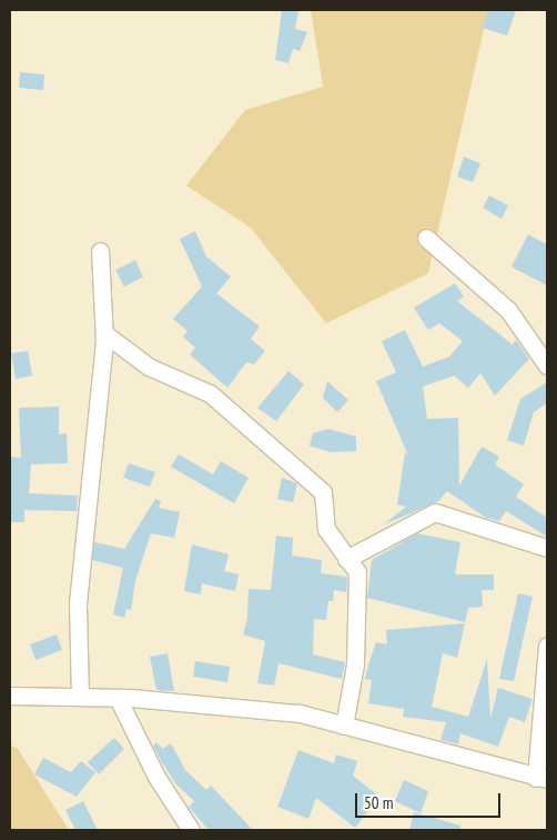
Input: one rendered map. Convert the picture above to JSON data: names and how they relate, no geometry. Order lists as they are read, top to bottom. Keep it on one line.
{"scale_bar":"50 m"}
